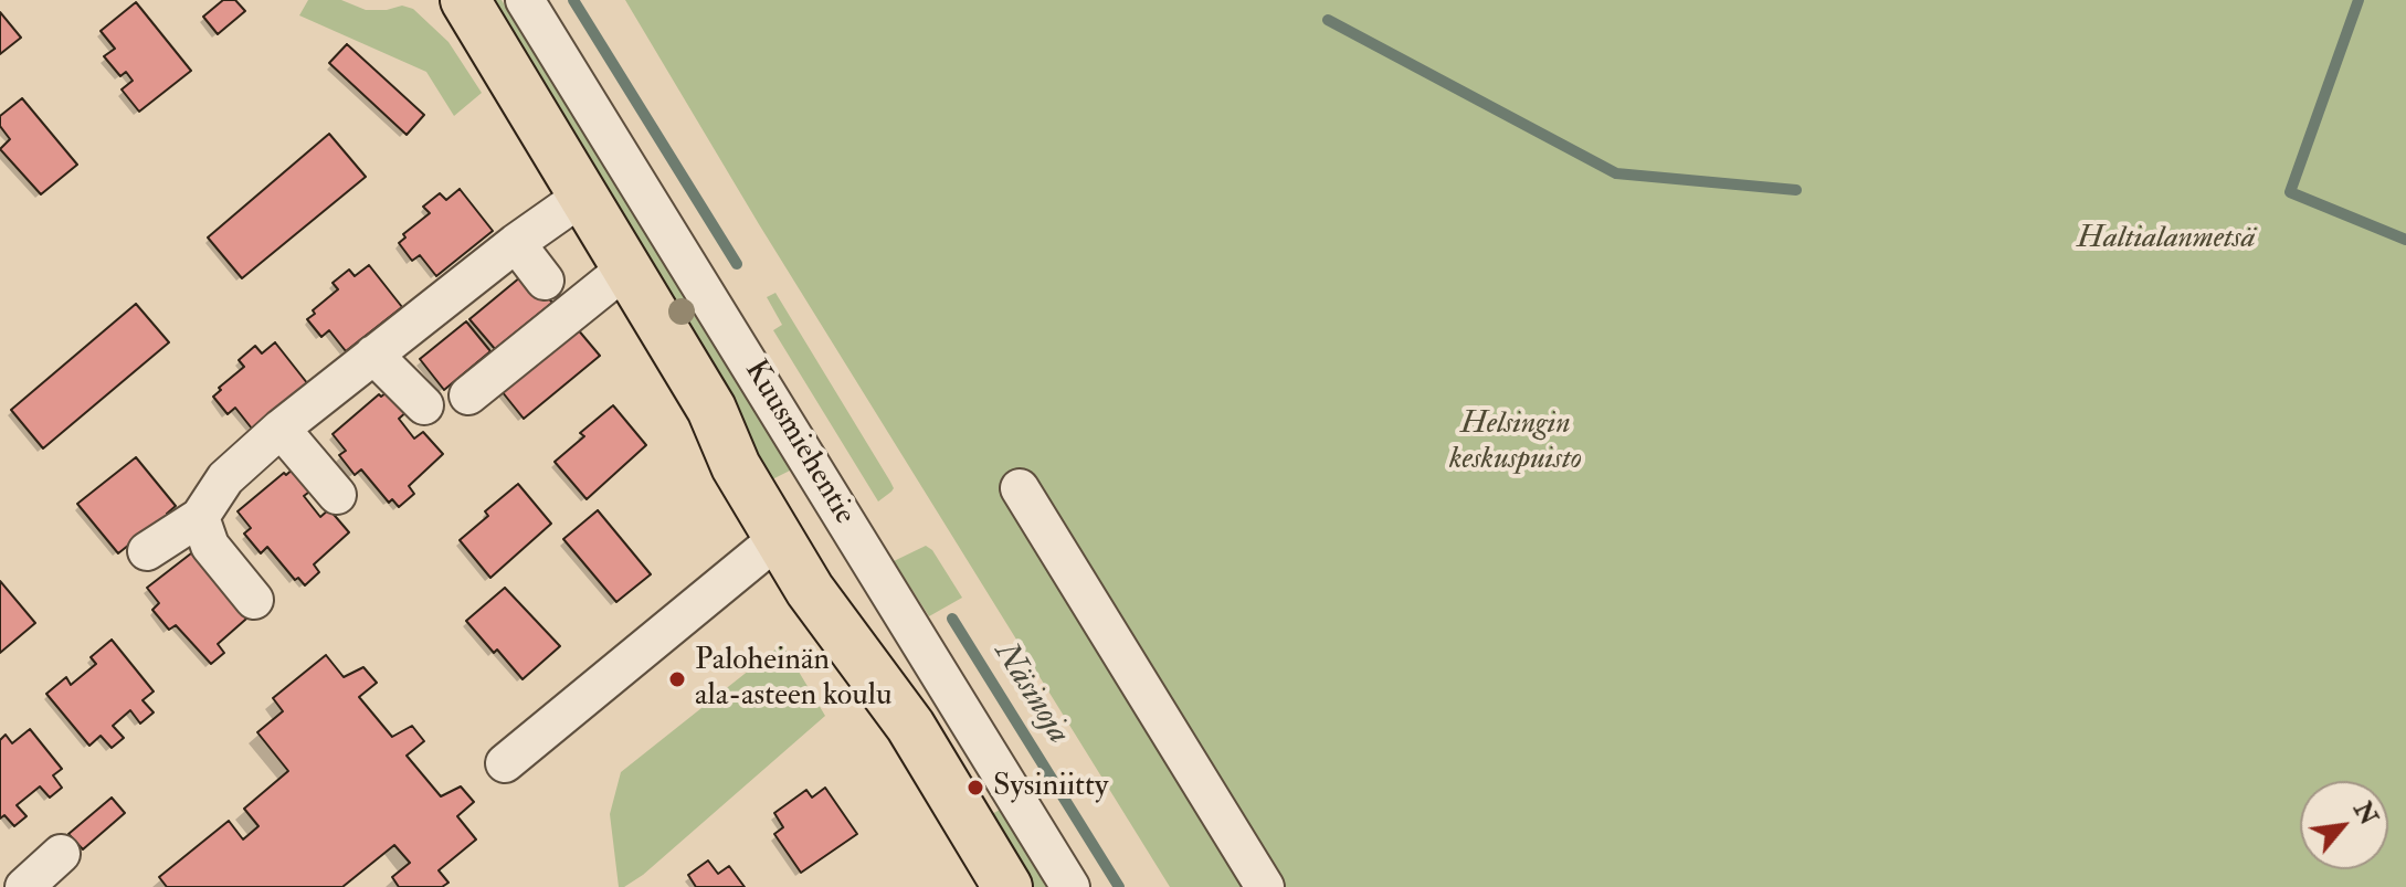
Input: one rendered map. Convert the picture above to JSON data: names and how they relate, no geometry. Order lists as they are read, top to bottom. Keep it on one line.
{"streets":{"main road":["Kuusmiehentie"]},"water":["Näsinoja"],"parks":["Haltialanmetsä","Helsingin keskuspuisto"],"places":["Paloheinän ala-asteen koulu","Sysiniitty"],"north":"top right"}
